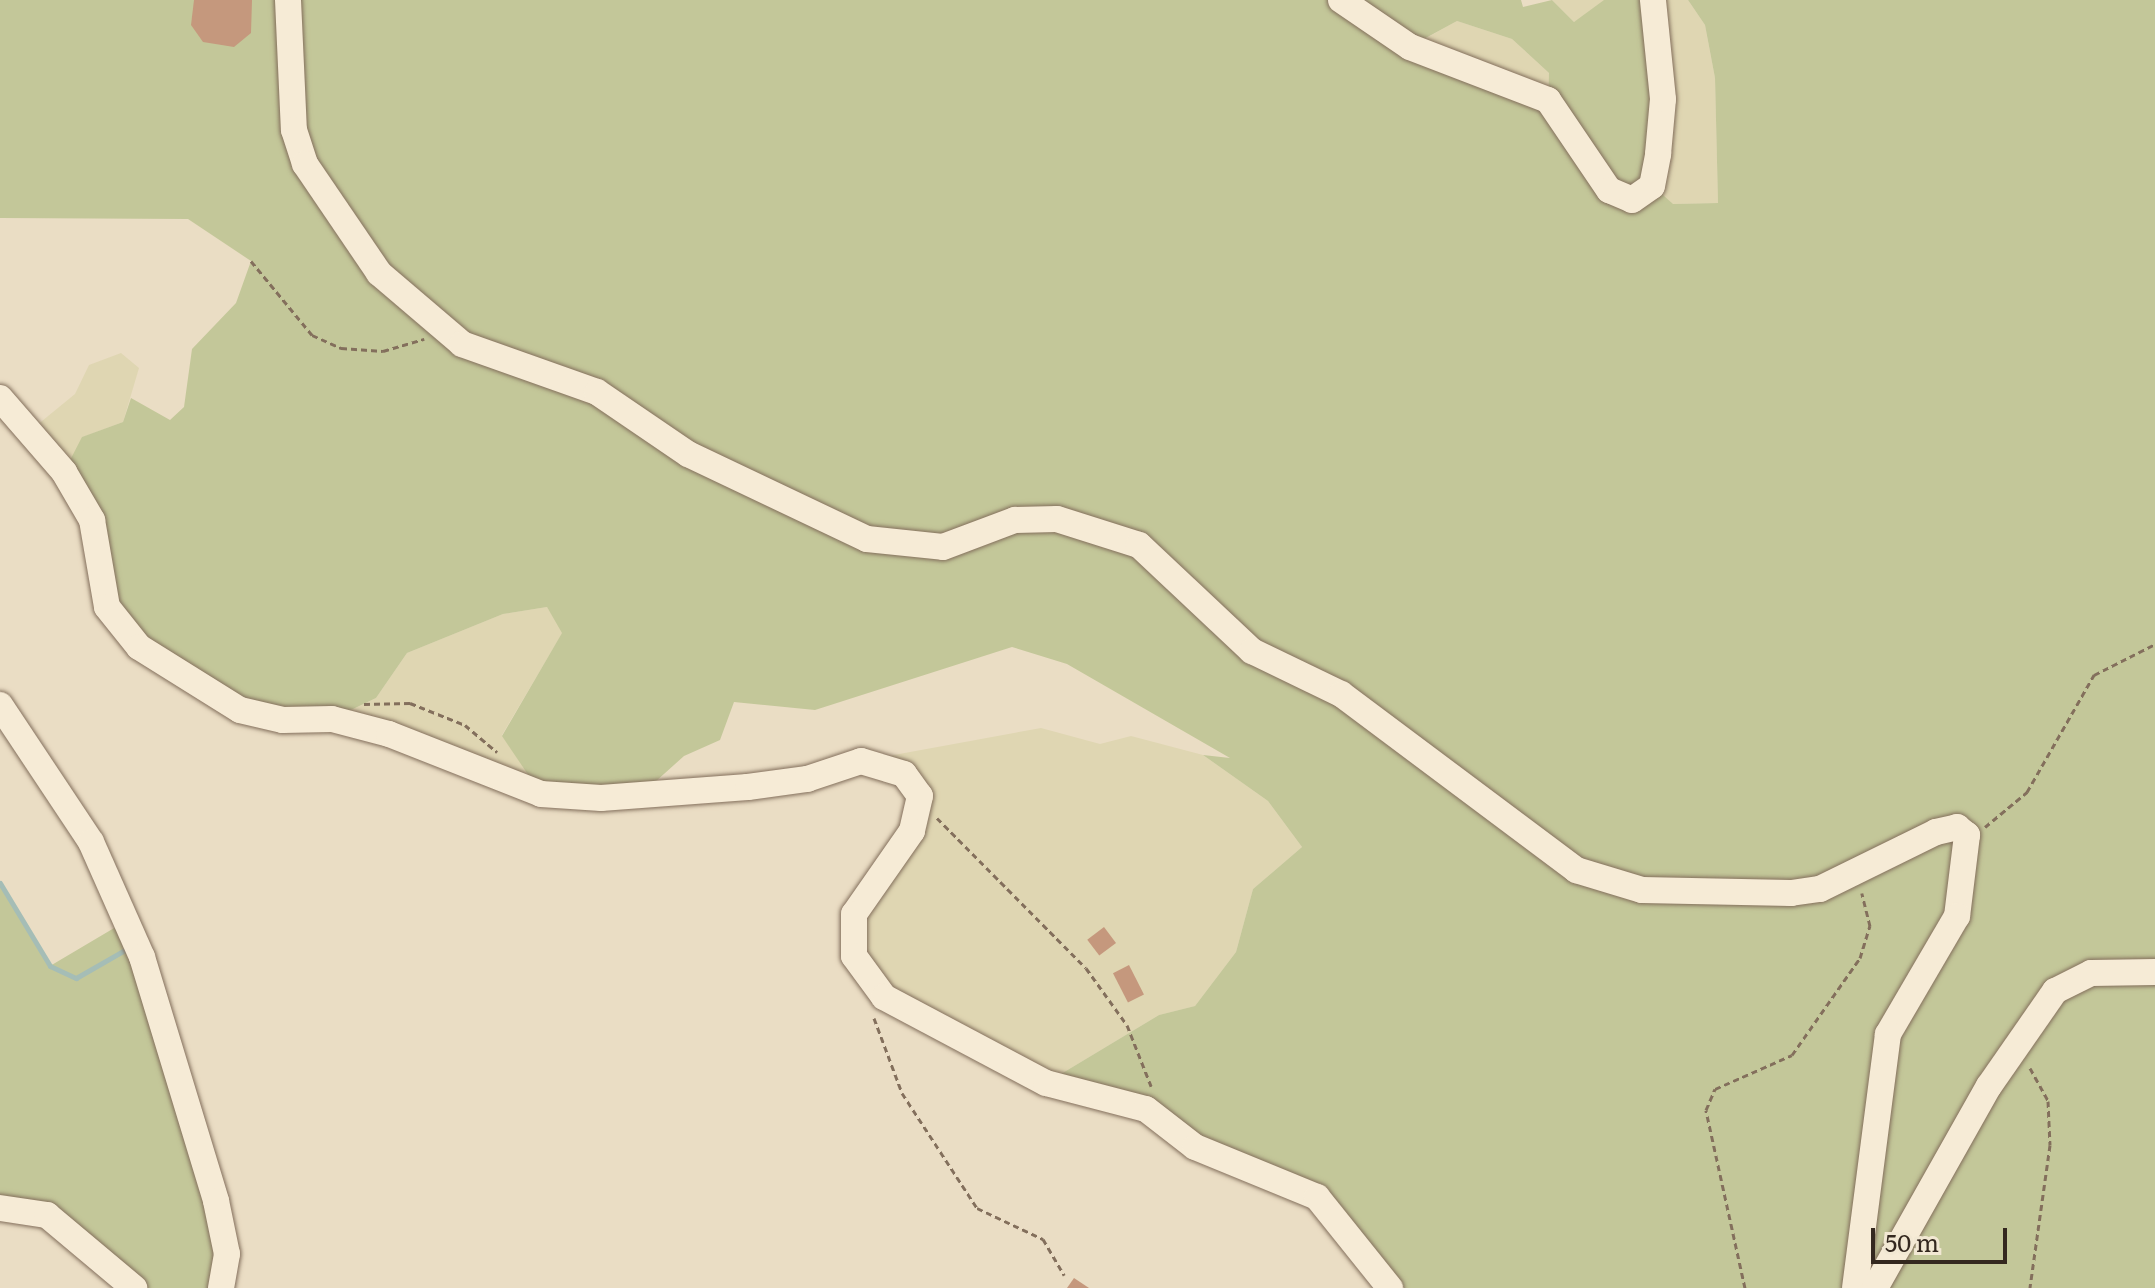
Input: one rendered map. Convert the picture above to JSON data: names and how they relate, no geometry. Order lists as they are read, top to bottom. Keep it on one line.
{"scale_bar":"50 m"}
